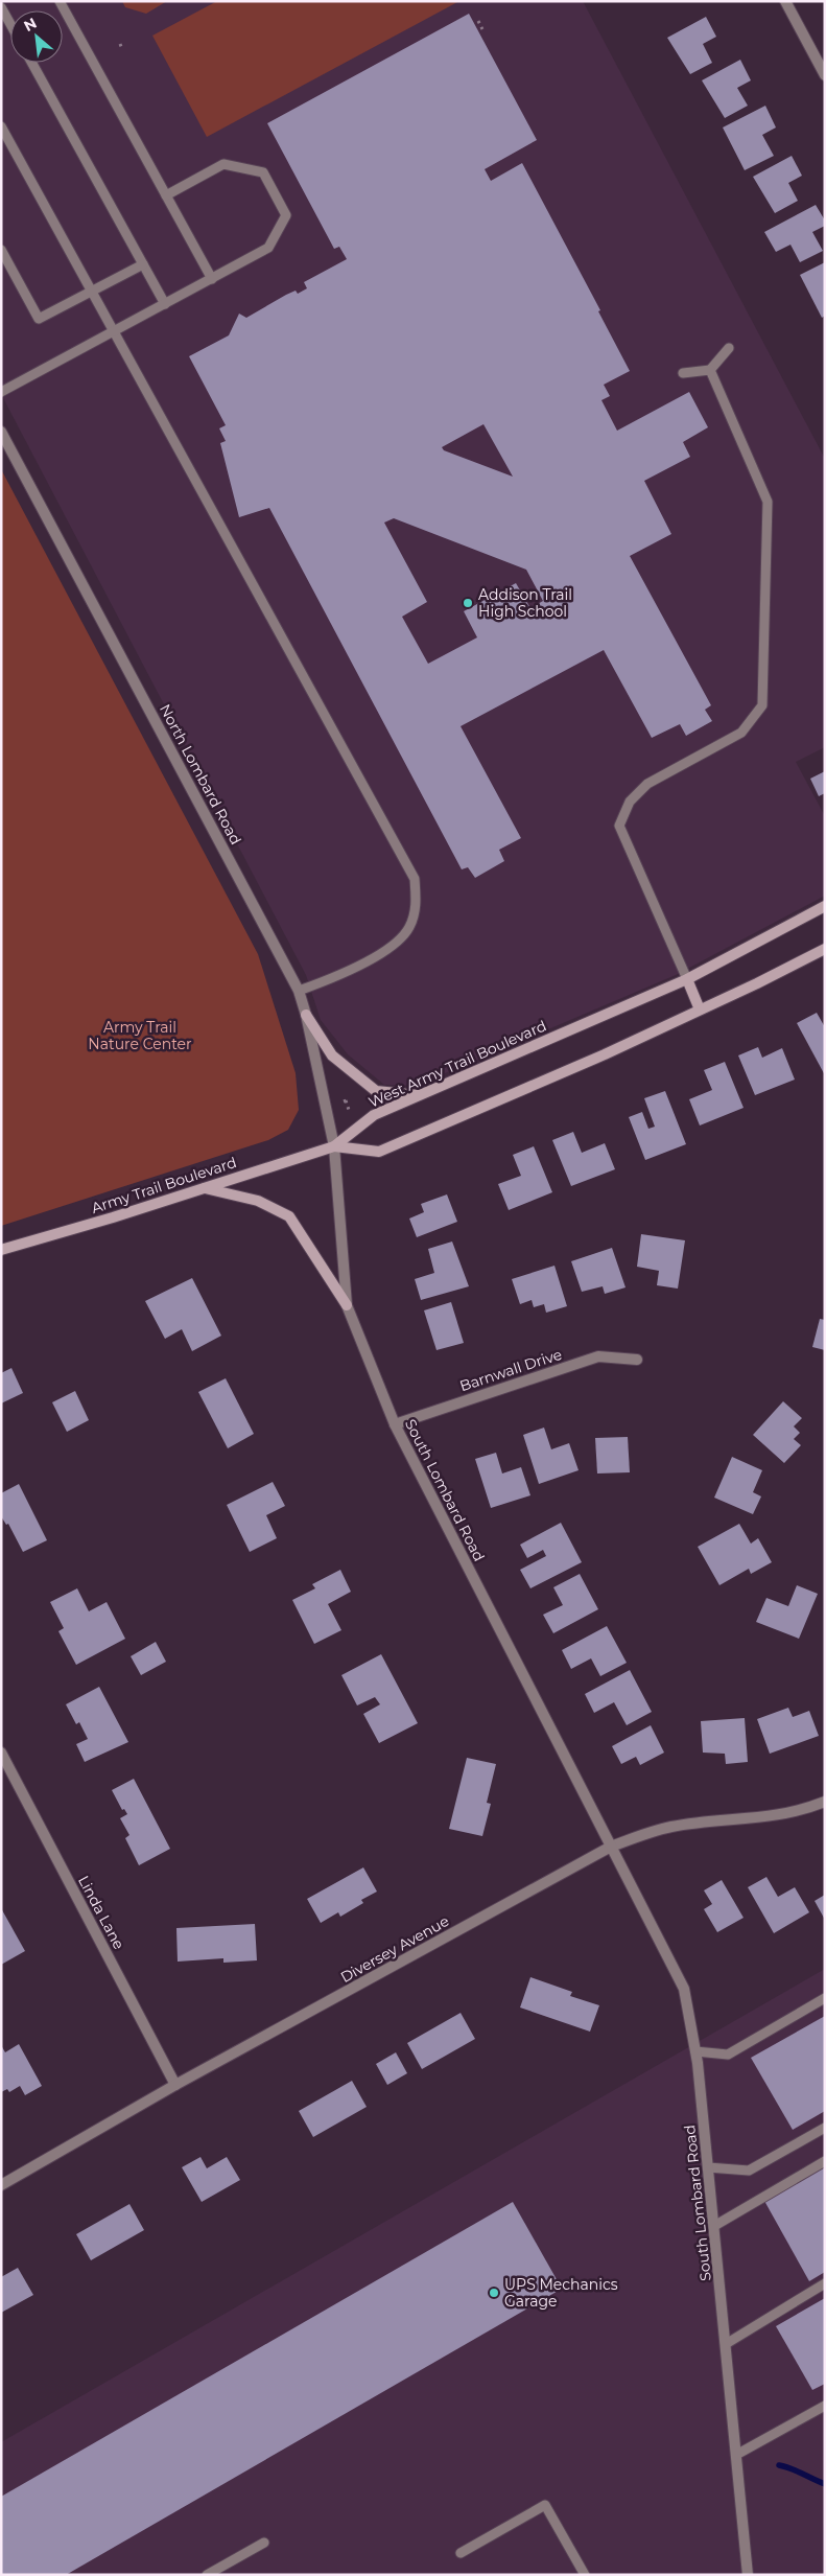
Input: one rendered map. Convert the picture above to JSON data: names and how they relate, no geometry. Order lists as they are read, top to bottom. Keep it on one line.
{"streets":{"main road":["West Army Trail Boulevard","Army Trail Boulevard"],"street":["North Lombard Road","Barnwall Drive","South Lombard Road","Linda Lane","Diversey Avenue"]},"crossings":[["North Lombard Road","West Army Trail Boulevard"],["North Lombard Road","Army Trail Boulevard"],["North Lombard Road","South Lombard Road"],["West Army Trail Boulevard","Army Trail Boulevard"],["West Army Trail Boulevard","South Lombard Road"],["Army Trail Boulevard","South Lombard Road"],["Barnwall Drive","South Lombard Road"],["South Lombard Road","Diversey Avenue"],["Linda Lane","Diversey Avenue"]],"parks":["Army Trail Nature Center"],"places":["Addison Trail High School","UPS Mechanics Garage"],"north":"top left"}
